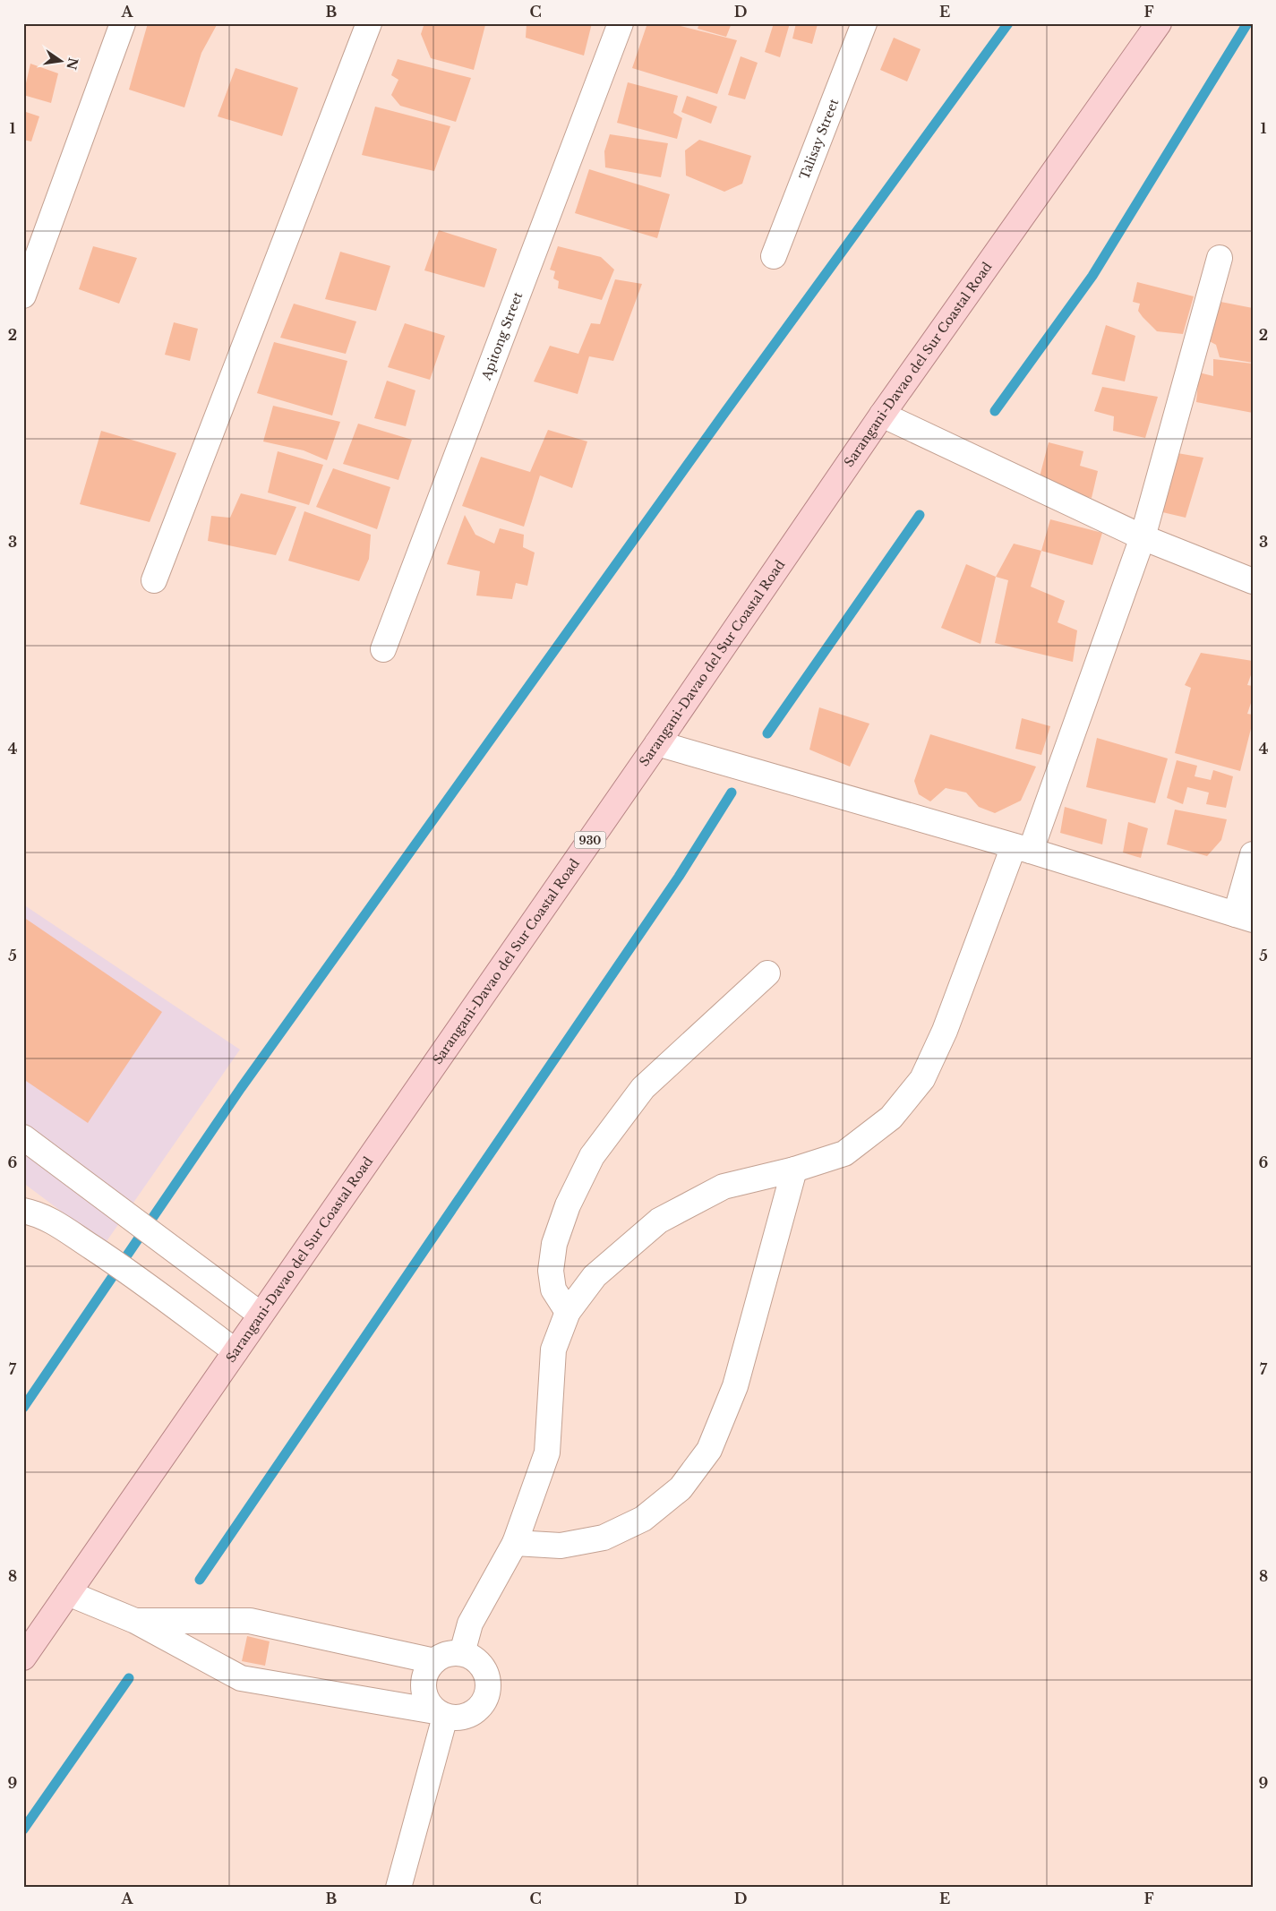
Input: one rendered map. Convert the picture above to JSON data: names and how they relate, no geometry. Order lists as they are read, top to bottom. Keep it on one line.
{"streets":{"main road":["Sarangani-Davao del Sur Coastal Road","930"],"street":["Talisay Street","Apitong Street"]},"north":"right","grid":{"columns":["A","B","C","D","E","F"],"rows":["1","2","3","4","5","6","7","8","9"]}}
